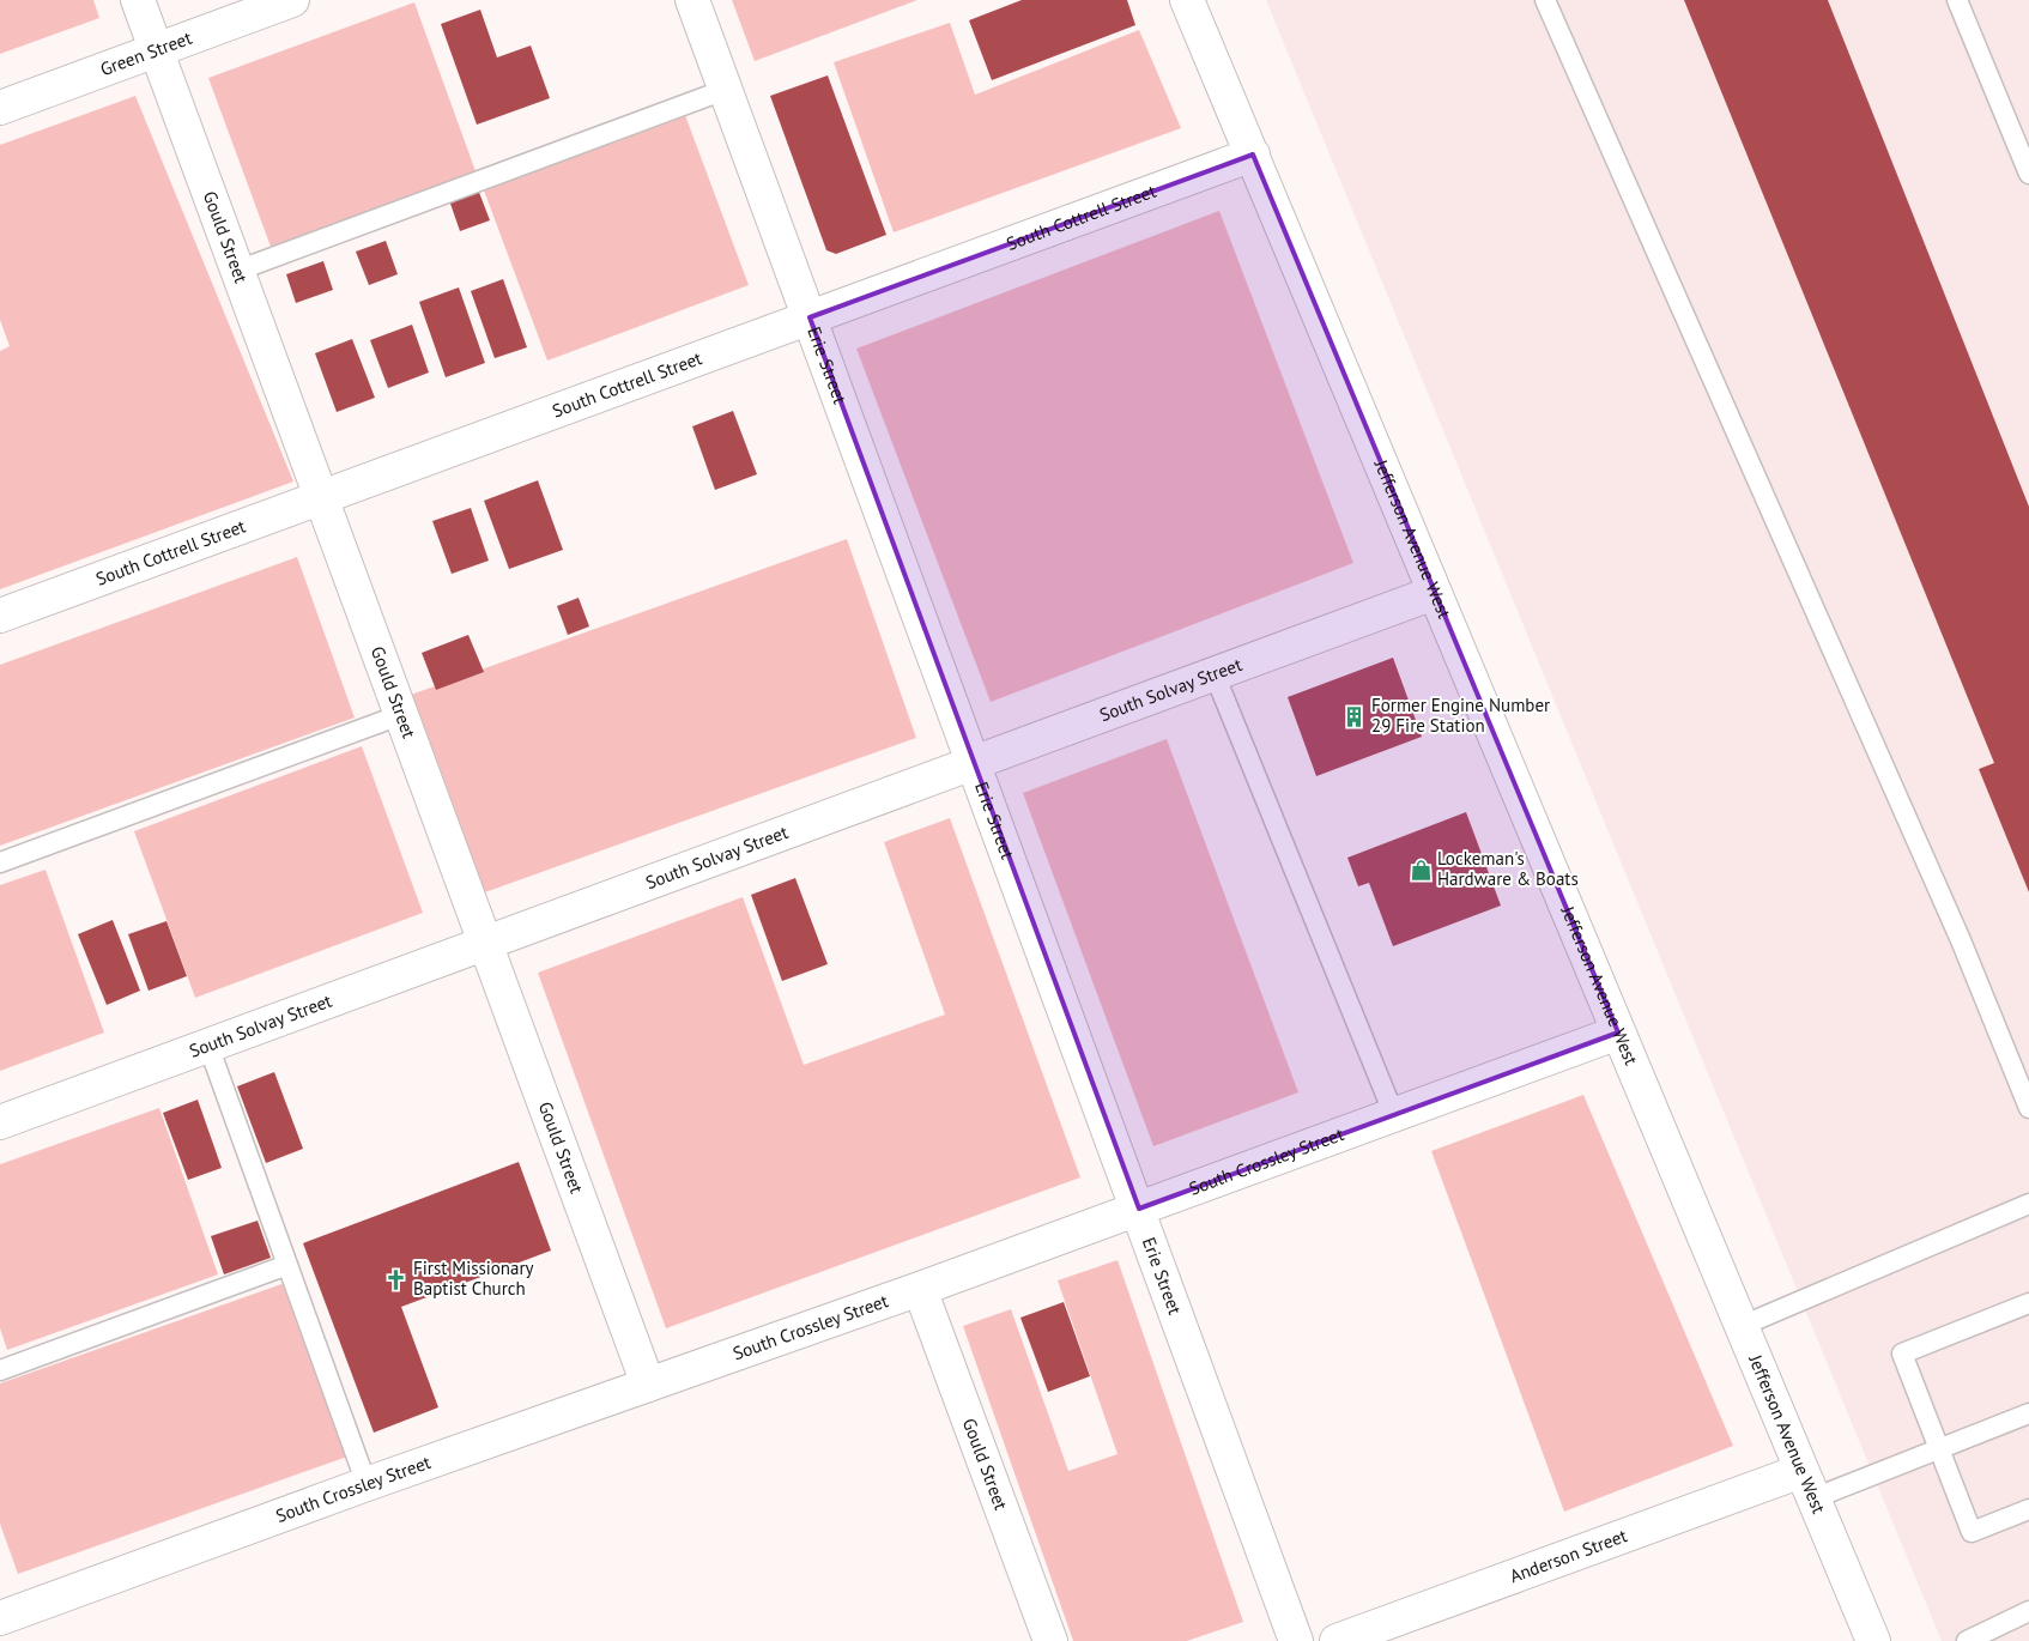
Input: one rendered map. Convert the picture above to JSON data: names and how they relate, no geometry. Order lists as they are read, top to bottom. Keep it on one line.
{"streets":{"street":["Green Street","South Cottrell Street","Gould Street","Erie Street","Jefferson Avenue West","South Solvay Street","South Crossley Street","Anderson Street"]},"crossings":[["Green Street","Gould Street"],["South Cottrell Street","Gould Street"],["South Cottrell Street","Erie Street"],["South Cottrell Street","Jefferson Avenue West"],["Gould Street","South Solvay Street"],["Gould Street","South Crossley Street"],["Erie Street","South Solvay Street"],["Erie Street","South Crossley Street"],["Jefferson Avenue West","South Solvay Street"],["Jefferson Avenue West","South Crossley Street"],["Jefferson Avenue West","Anderson Street"]],"places":{"building":["Former Engine Number 29 Fire Station"],"shop":["Lockeman's Hardware & Boats"],"church":["First Missionary Baptist Church"]}}
